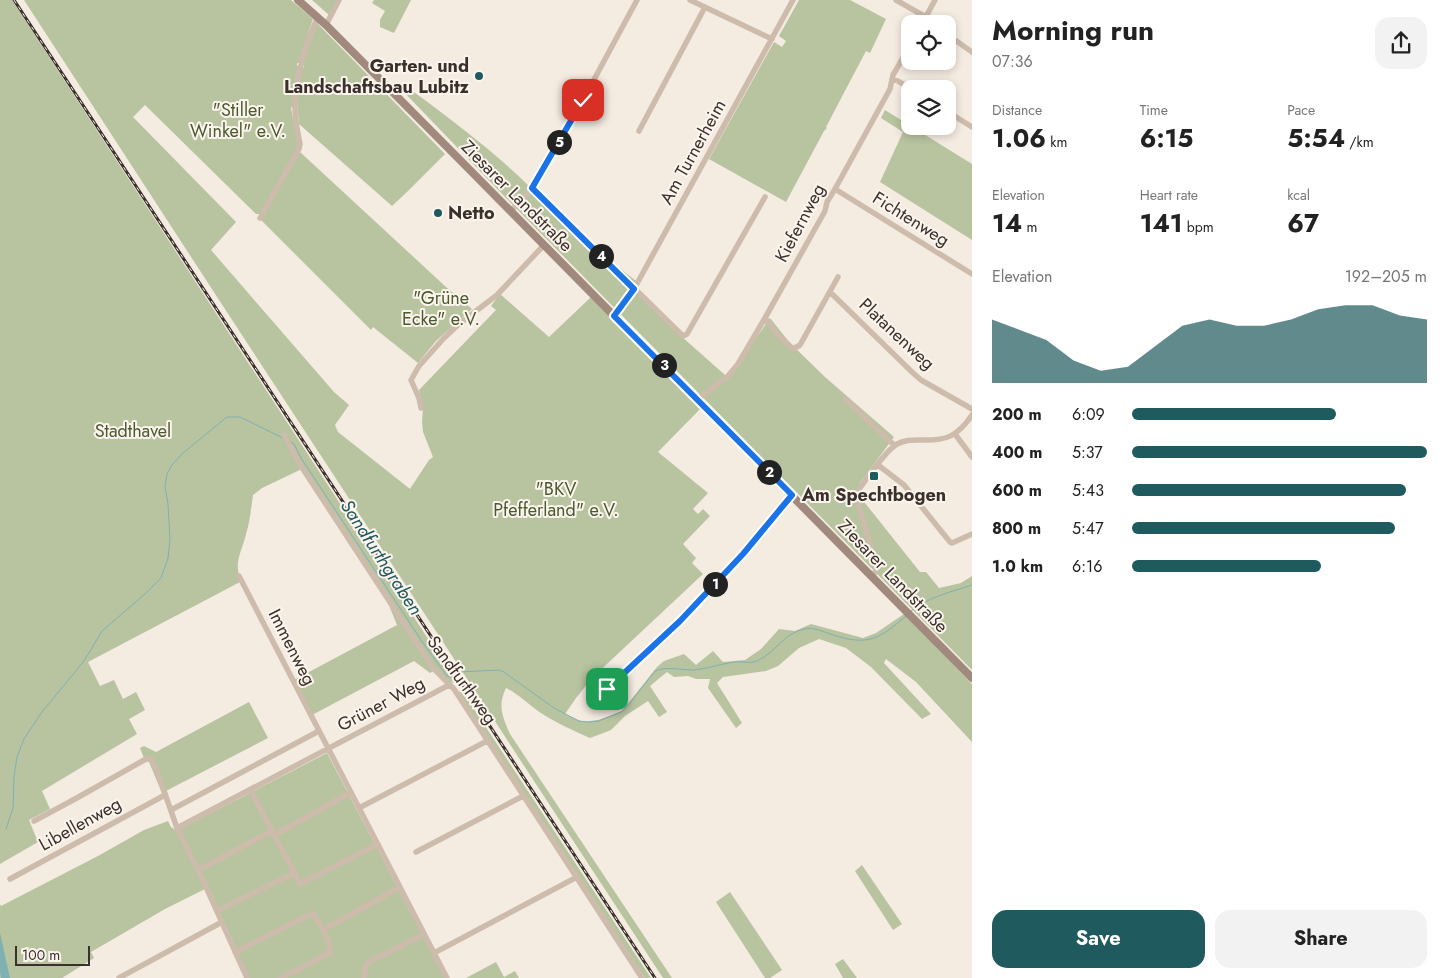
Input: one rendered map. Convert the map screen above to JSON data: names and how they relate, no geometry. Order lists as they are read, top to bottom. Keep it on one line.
{"streets":{"main road":["Ziesarer Landstraße"],"street":["Am Turnerheim","Fichtenweg","Kiefernweg","Platanenweg","Immenweg","Sandfurthweg","Grüner Weg","Libellenweg"]},"crossings":[["Am Turnerheim","Ziesarer Landstraße"],["Ziesarer Landstraße","Kiefernweg"],["Fichtenweg","Kiefernweg"],["Immenweg","Sandfurthweg"],["Immenweg","Grüner Weg"],["Sandfurthweg","Grüner Weg"]],"water":["Sandfurthgraben"],"parks":["\"Stiller Winkel\" e.V.","\"Grüne Ecke\" e.V.","Stadthavel","\"BKV Pfefferland\" e.V."],"places":{"other":["Garten- und Landschaftsbau Lubitz","Netto"],"transit":["Am Spechtbogen"]},"scale_bar":"100 m","page":{"heading":["Morning run","07:36"],"stats":[["Distance","1.06 km"],["Time","6:15"],["Pace","5:54 /km"],["Elevation","14 m"],["Heart rate","141 bpm"],["kcal","67"]],"pins":["5","4","3","2","1"],"chart":["Elevation","192–205 m"],"list":[{"name":"200 m","note":"6:09"},{"name":"400 m","note":"5:37"},{"name":"600 m","note":"5:43"},{"name":"800 m","note":"5:47"},{"name":"1.0 km","note":"6:16"}],"buttons":["Save","Share"],"scale":"100 m"}}
